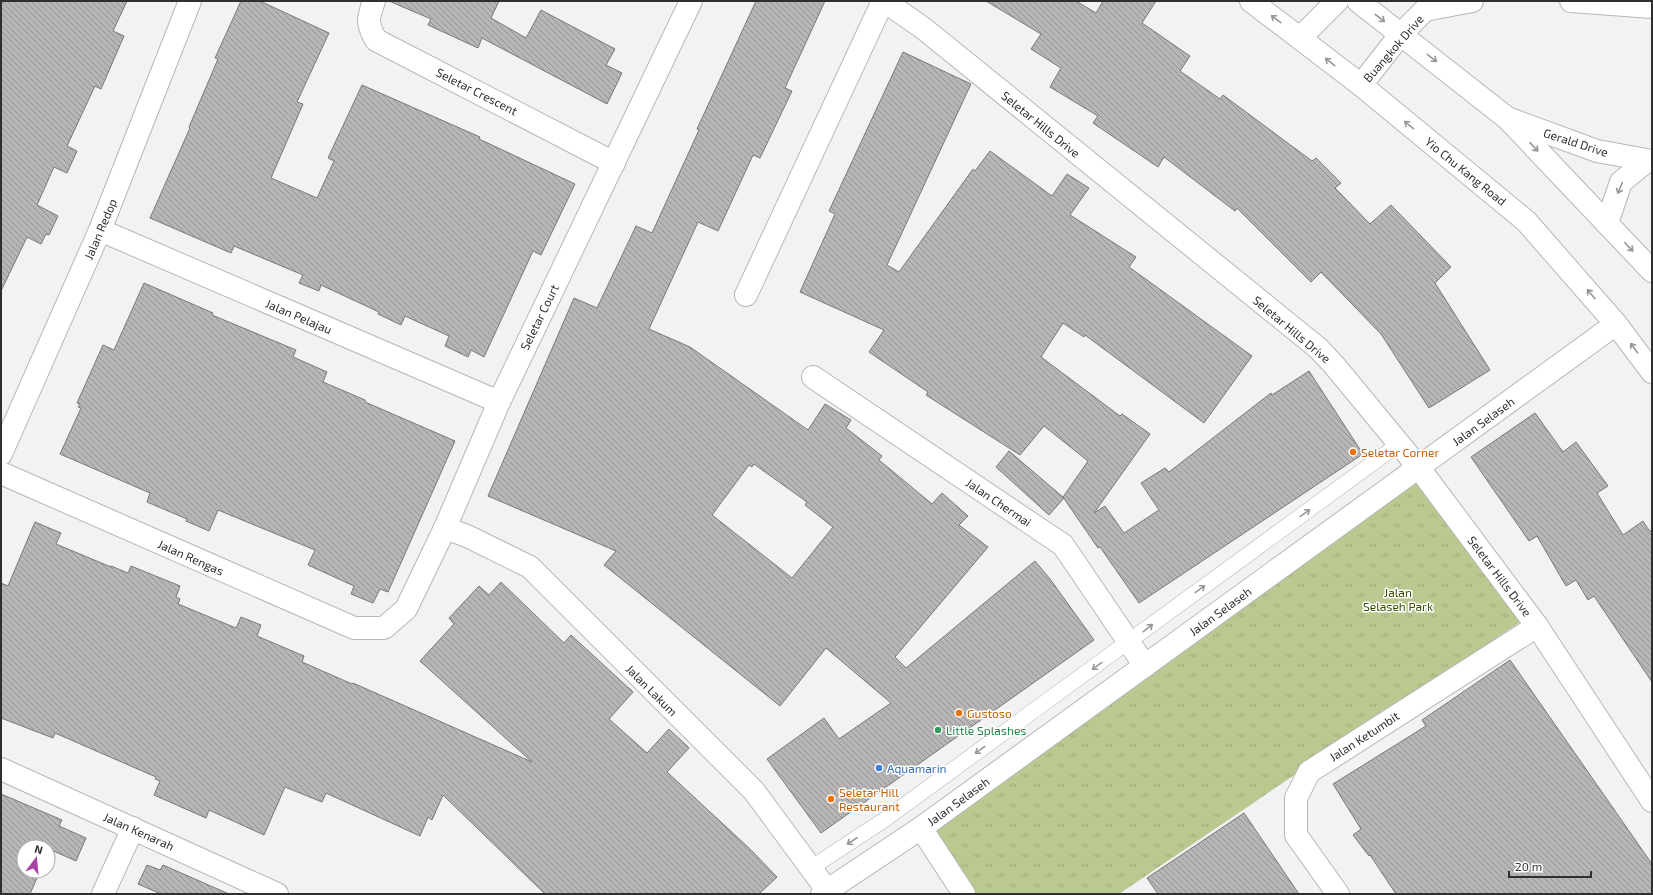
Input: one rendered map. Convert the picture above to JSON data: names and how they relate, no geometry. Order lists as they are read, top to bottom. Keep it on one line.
{"streets":{"street":["Buangkok Drive","Seletar Crescent","Seletar Hills Drive","Gerald Drive","Yio Chu Kang Road","Jalan Redop","Jalan Pelajau","Seletar Court","Jalan Selaseh","Jalan Chermai","Jalan Rengas","Jalan Lakum","Jalan Ketumbit","Jalan Kenarah"]},"crossings":[["Buangkok Drive","Yio Chu Kang Road"],["Seletar Crescent","Seletar Court"],["Seletar Hills Drive","Jalan Selaseh"],["Seletar Hills Drive","Jalan Ketumbit"],["Yio Chu Kang Road","Jalan Selaseh"],["Jalan Redop","Jalan Pelajau"],["Jalan Pelajau","Seletar Court"],["Seletar Court","Jalan Rengas"],["Seletar Court","Jalan Lakum"],["Jalan Selaseh","Jalan Chermai"],["Jalan Selaseh","Jalan Lakum"]],"parks":["Jalan Selaseh Park"],"places":["Seletar Corner","Gustoso","Little Splashes","Aquamarin","Seletar Hill Restaurant"],"scale_bar":"20 m","north":"top"}
